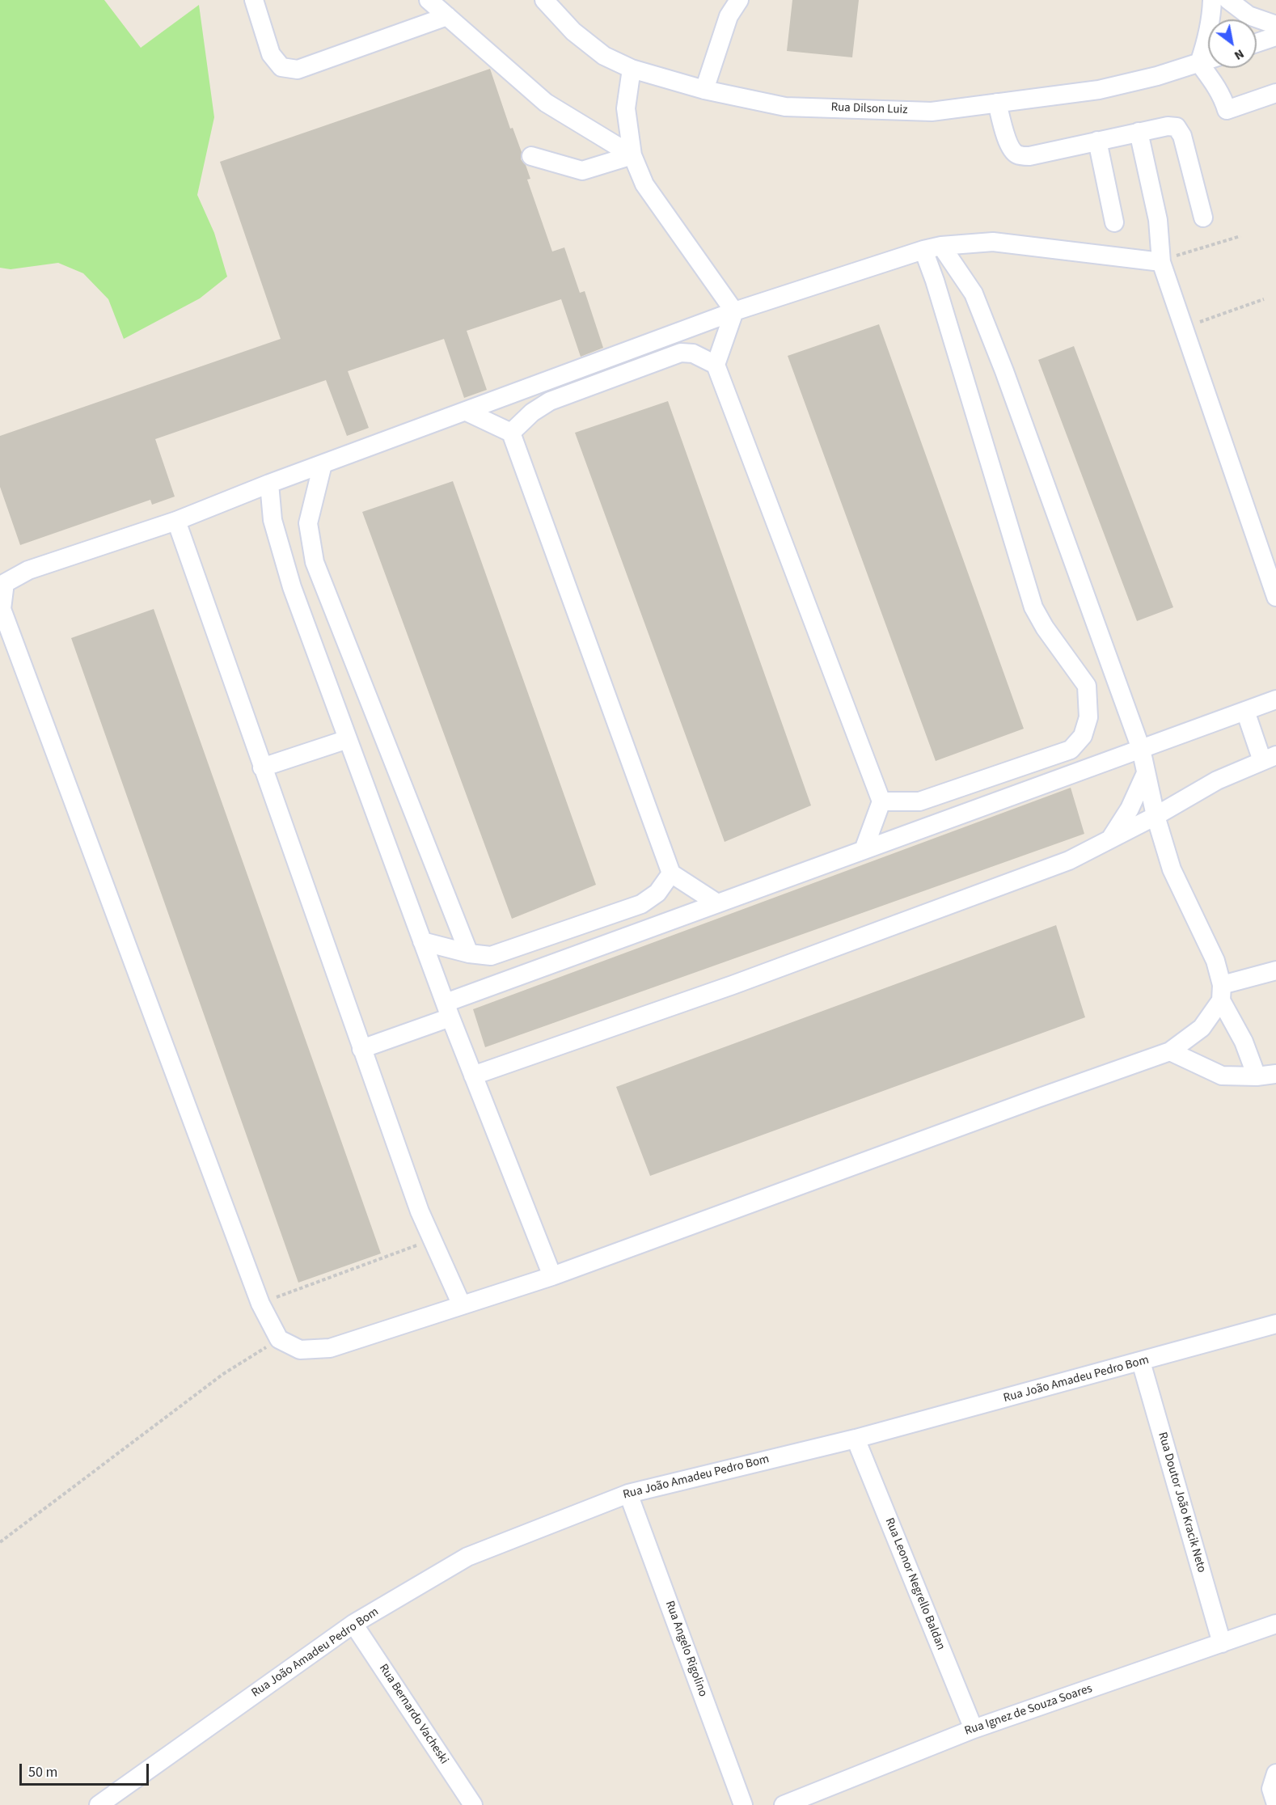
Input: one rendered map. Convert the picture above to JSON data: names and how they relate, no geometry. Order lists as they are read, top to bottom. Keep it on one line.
{"streets":{"street":["Rua Dilson Luiz","Rua João Amadeu Pedro Bom","Rua Doutor João Kracik Neto","Rua Leonor Negrello Baldan","Rua Angelo Rigolino","Rua Ignez de Souza Soares","Rua Bernardo Vacheski"]},"crossings":[["Rua João Amadeu Pedro Bom","Rua Doutor João Kracik Neto"],["Rua João Amadeu Pedro Bom","Rua Leonor Negrello Baldan"],["Rua João Amadeu Pedro Bom","Rua Angelo Rigolino"],["Rua João Amadeu Pedro Bom","Rua Bernardo Vacheski"],["Rua Doutor João Kracik Neto","Rua Ignez de Souza Soares"],["Rua Leonor Negrello Baldan","Rua Ignez de Souza Soares"]],"scale_bar":"50 m","north":"bottom right"}
